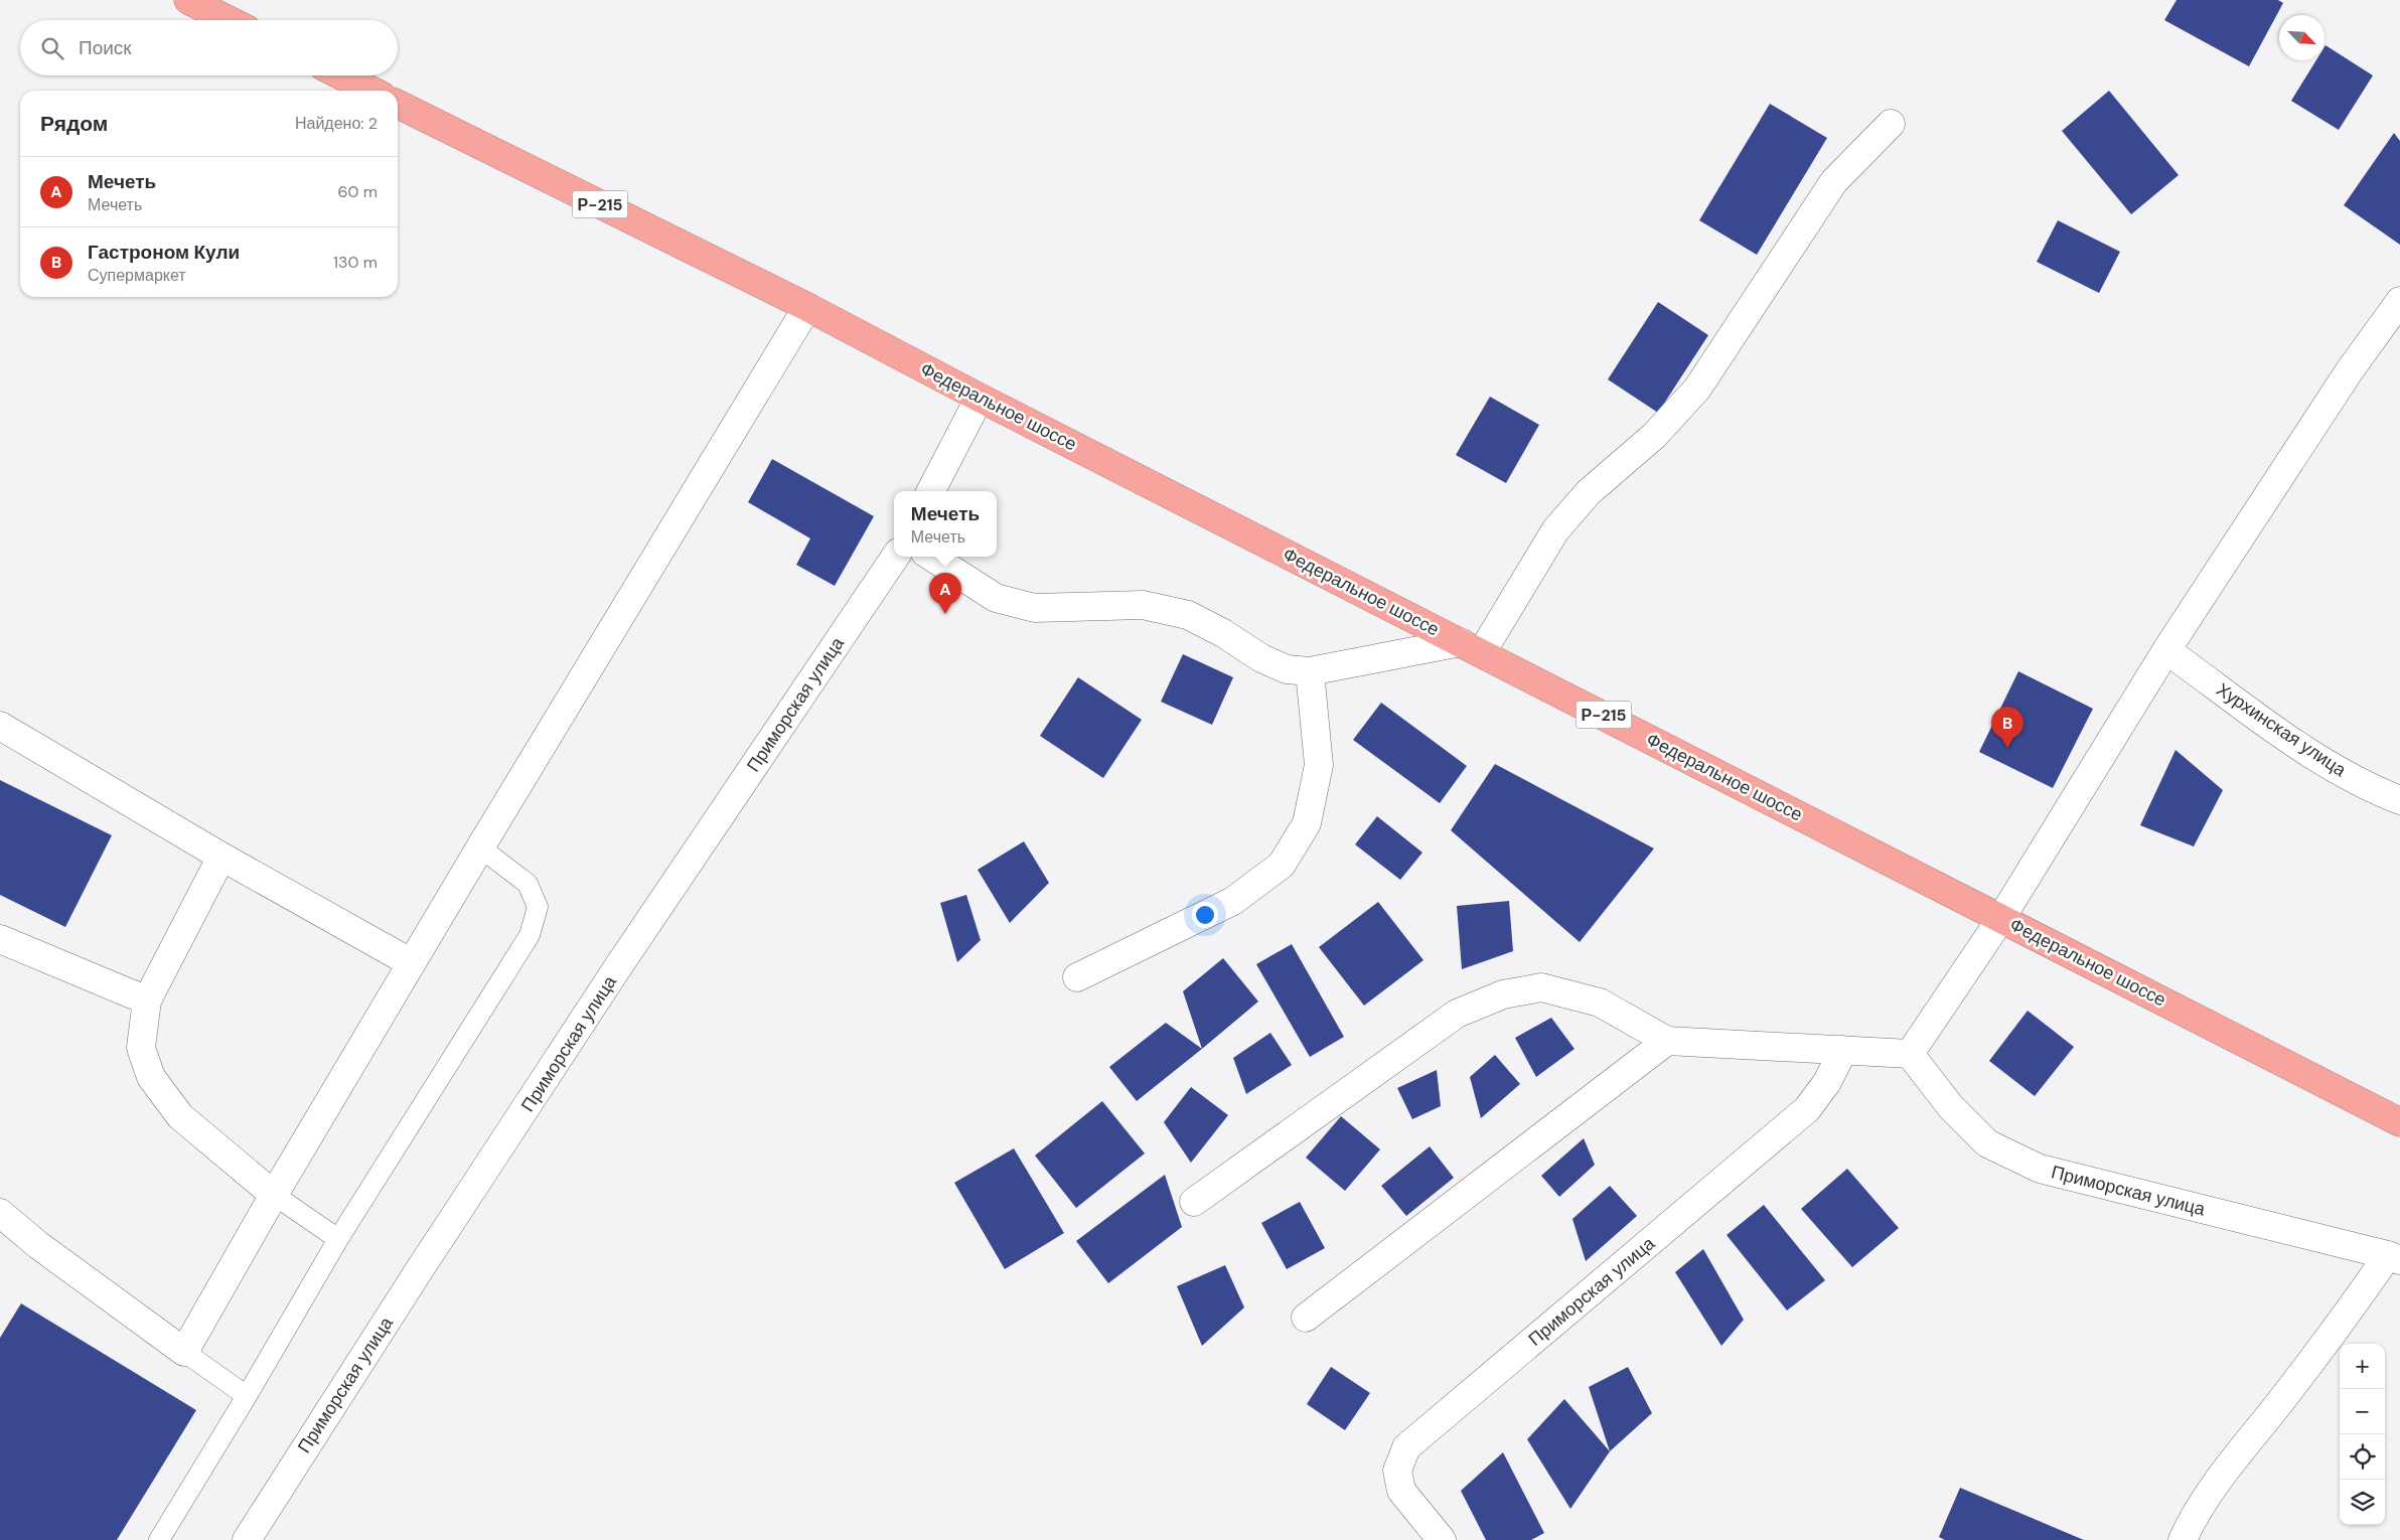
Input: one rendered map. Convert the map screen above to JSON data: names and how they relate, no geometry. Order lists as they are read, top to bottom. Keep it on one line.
{"streets":{"highway":["Р-215","Федеральное шоссе"],"street":["Приморская улица","Хурхинская улица"]},"crossings":[["Р-215","Федеральное шоссе"]],"north":"bottom right","page":{"search":"Поиск","heading":["Рядом","Найдено: 2"],"list":[{"mark":"A","name":"Мечеть","note":"Мечеть","value":"60 m"},{"mark":"B","name":"Гастроном Кули","note":"Супермаркет","value":"130 m"}],"popup":["Мечеть","Мечеть"],"pins":["A","B"],"map_buttons":["+","−"]}}
